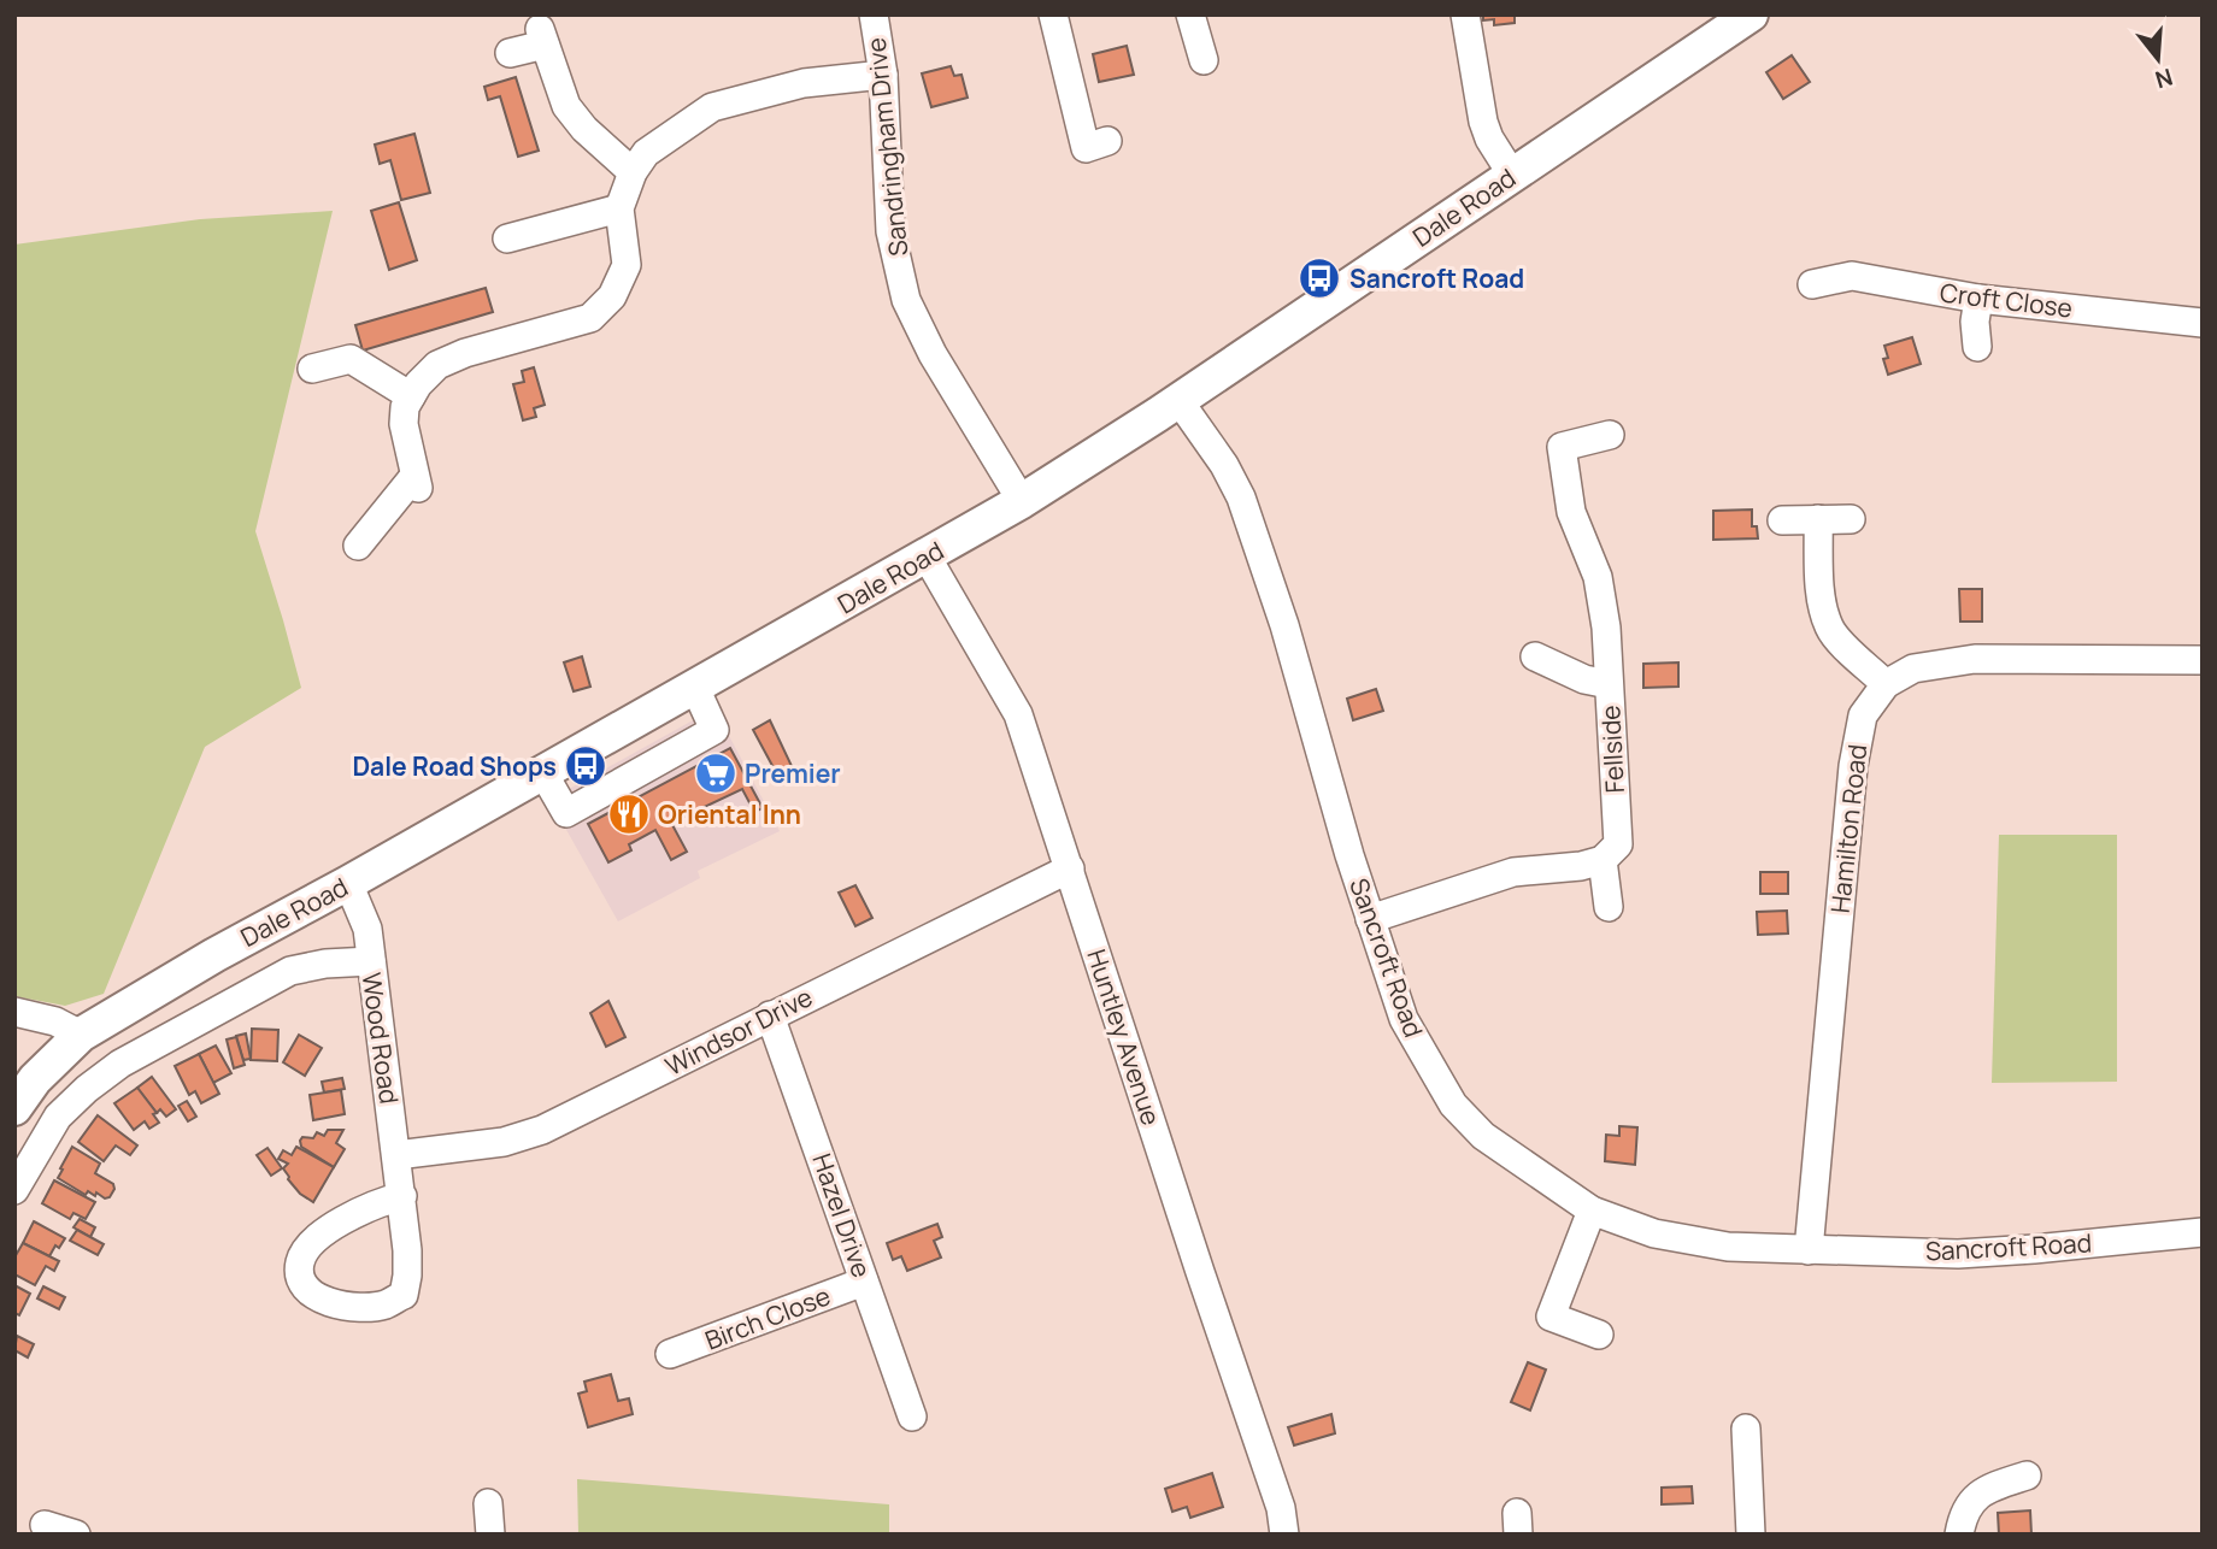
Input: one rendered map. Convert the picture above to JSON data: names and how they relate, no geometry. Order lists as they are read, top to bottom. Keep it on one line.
{"streets":{"main road":["Dale Road"],"street":["Sandringham Drive","Croft Close","Fellside","Hamilton Road","Sancroft Road","Windsor Drive","Huntley Avenue","Wood Road","Hazel Drive","Birch Close"]},"crossings":[["Sandringham Drive","Dale Road"],["Dale Road","Sancroft Road"],["Dale Road","Huntley Avenue"],["Dale Road","Wood Road"],["Hamilton Road","Sancroft Road"],["Windsor Drive","Huntley Avenue"],["Windsor Drive","Wood Road"],["Windsor Drive","Hazel Drive"],["Hazel Drive","Birch Close"]],"places":{"bus stop":["Sancroft Road","Dale Road Shops"],"supermarket":["Premier"],"restaurant":["Oriental Inn"]},"north":"bottom"}
